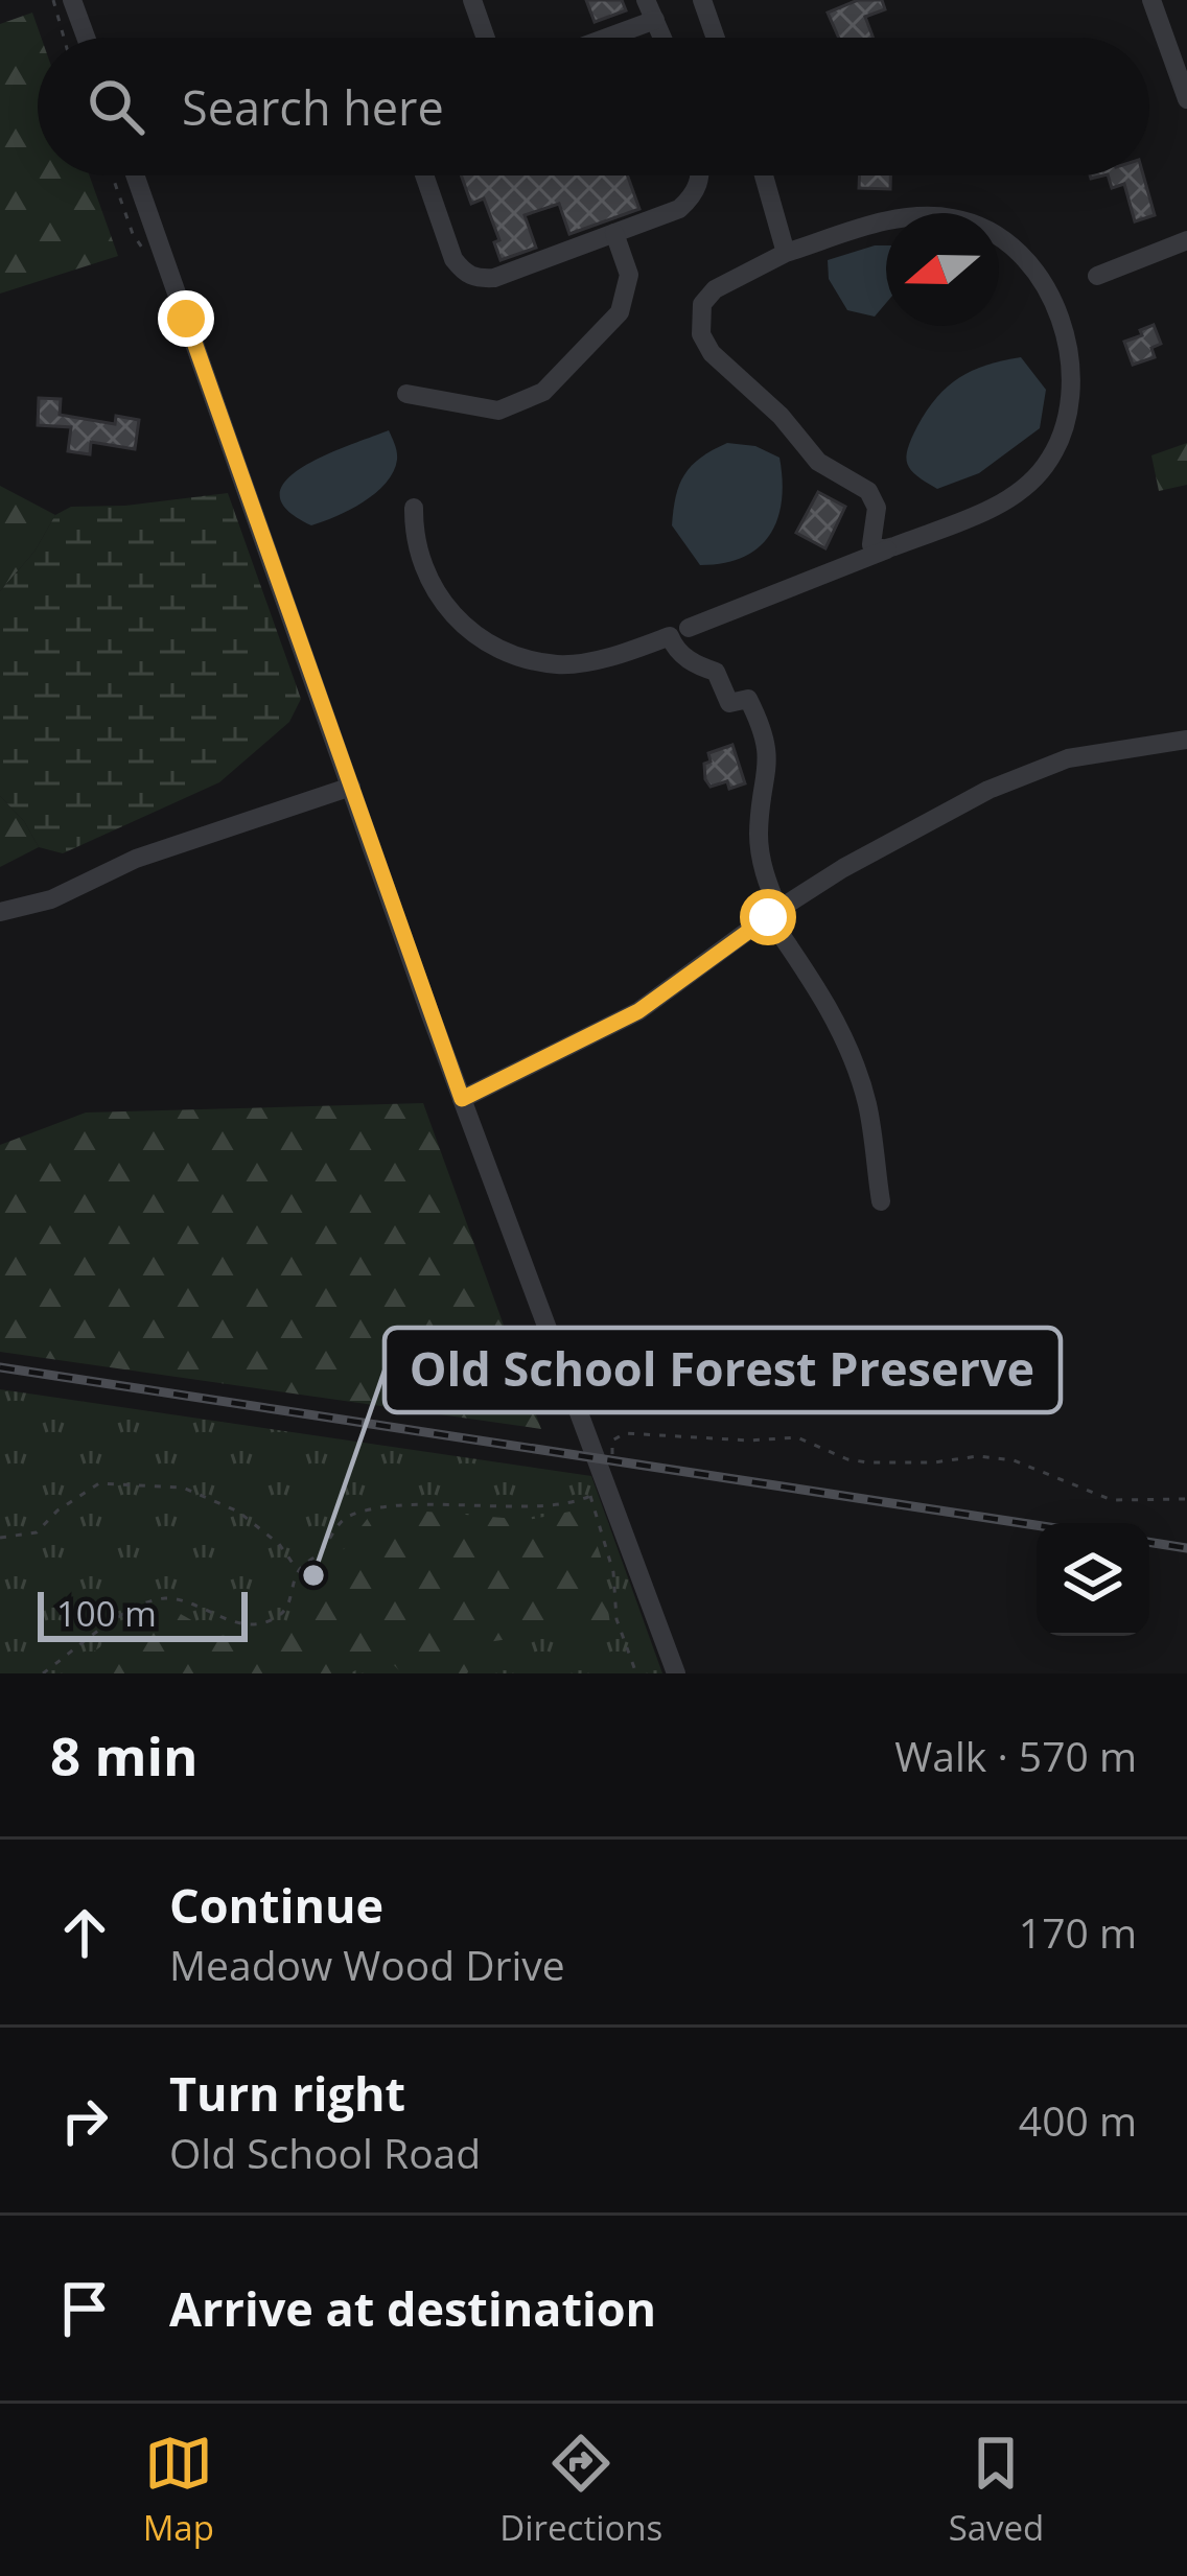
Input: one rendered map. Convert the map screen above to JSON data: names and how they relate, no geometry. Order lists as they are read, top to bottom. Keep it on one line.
{"places":["Old School Forest Preserve"],"scale_bar":"100 m","north":"left","page":{"search":"Search here","scale":"100 m","heading":["8 min","Walk · 570 m"],"list":[["Continue","Meadow Wood Drive","170 m"],["Turn right","Old School Road","400 m"],"Arrive at destination"],"nav":["Map","Directions","Saved"]}}
